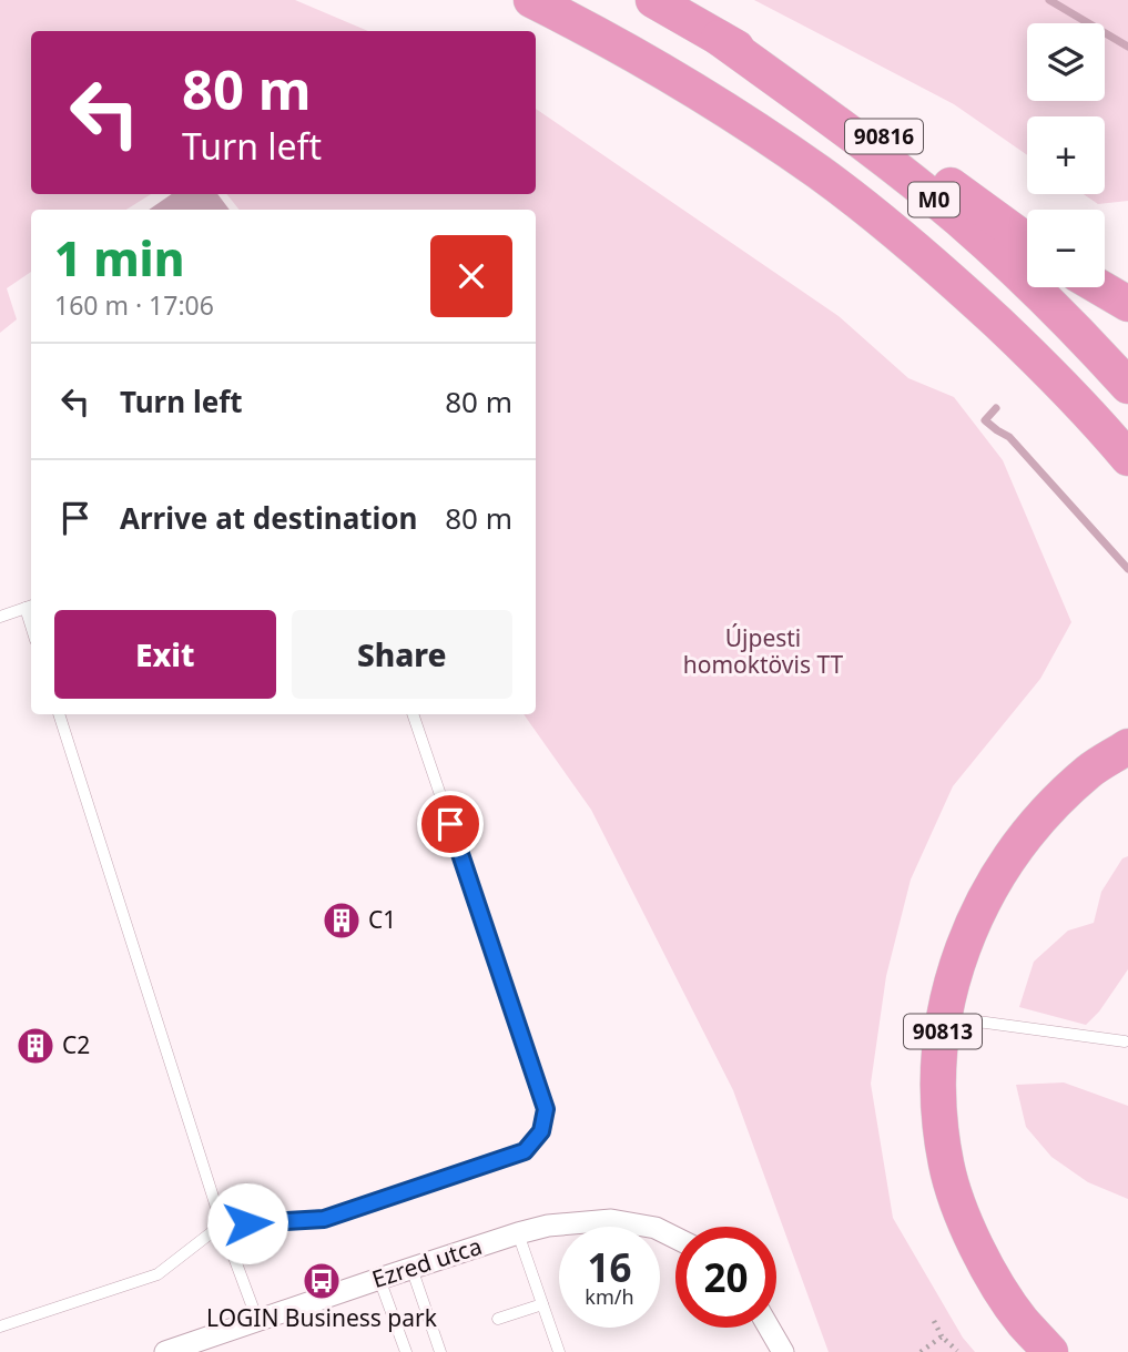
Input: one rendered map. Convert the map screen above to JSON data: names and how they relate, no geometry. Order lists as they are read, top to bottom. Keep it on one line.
{"streets":{"highway":["90816","M0","90813"],"street":["Ezred utca"]},"crossings":[["90816","M0"]],"parks":["Újpesti homoktövis TT"],"places":{"building":["C1","C2"],"bus stop":["LOGIN Business park"]},"page":{"map_buttons":["+","−"],"turn":["80 m","Turn left"],"heading":["1 min","160 m · 17:06"],"list":[{"name":"Turn left","value":"80 m"},{"name":"Arrive at destination","value":"80 m"}],"buttons":["Exit","Share"],"speed":"16 km/h","limit":"20"}}
